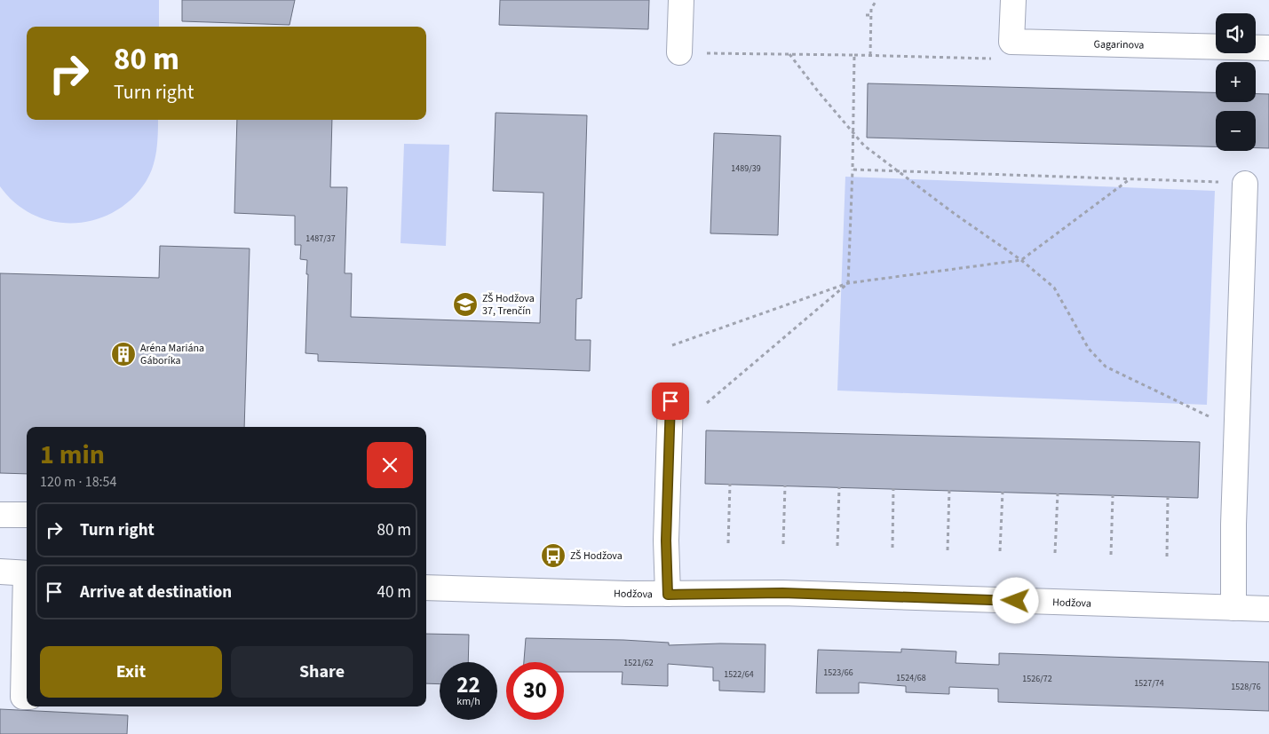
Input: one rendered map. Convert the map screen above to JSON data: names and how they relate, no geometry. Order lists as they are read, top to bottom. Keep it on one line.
{"streets":{"street":["Gagarinova","Hodžova"]},"places":{"school or university":["ZŠ Hodžova 37, Trenčín"],"building":["Aréna Mariána Gáboríka"],"bus stop":["ZŠ Hodžova"]},"house_numbers":["1489/39","1487/37","1521/62","1523/66","1522/64","1524/68","1526/72","1527/74","1528/76"],"page":{"map_buttons":["+","−"],"turn":["80 m","Turn right"],"heading":["1 min","120 m · 18:54"],"list":[{"name":"Turn right","value":"80 m"},{"name":"Arrive at destination","value":"40 m"}],"buttons":["Exit","Share"],"speed":"22 km/h","limit":"30"}}
